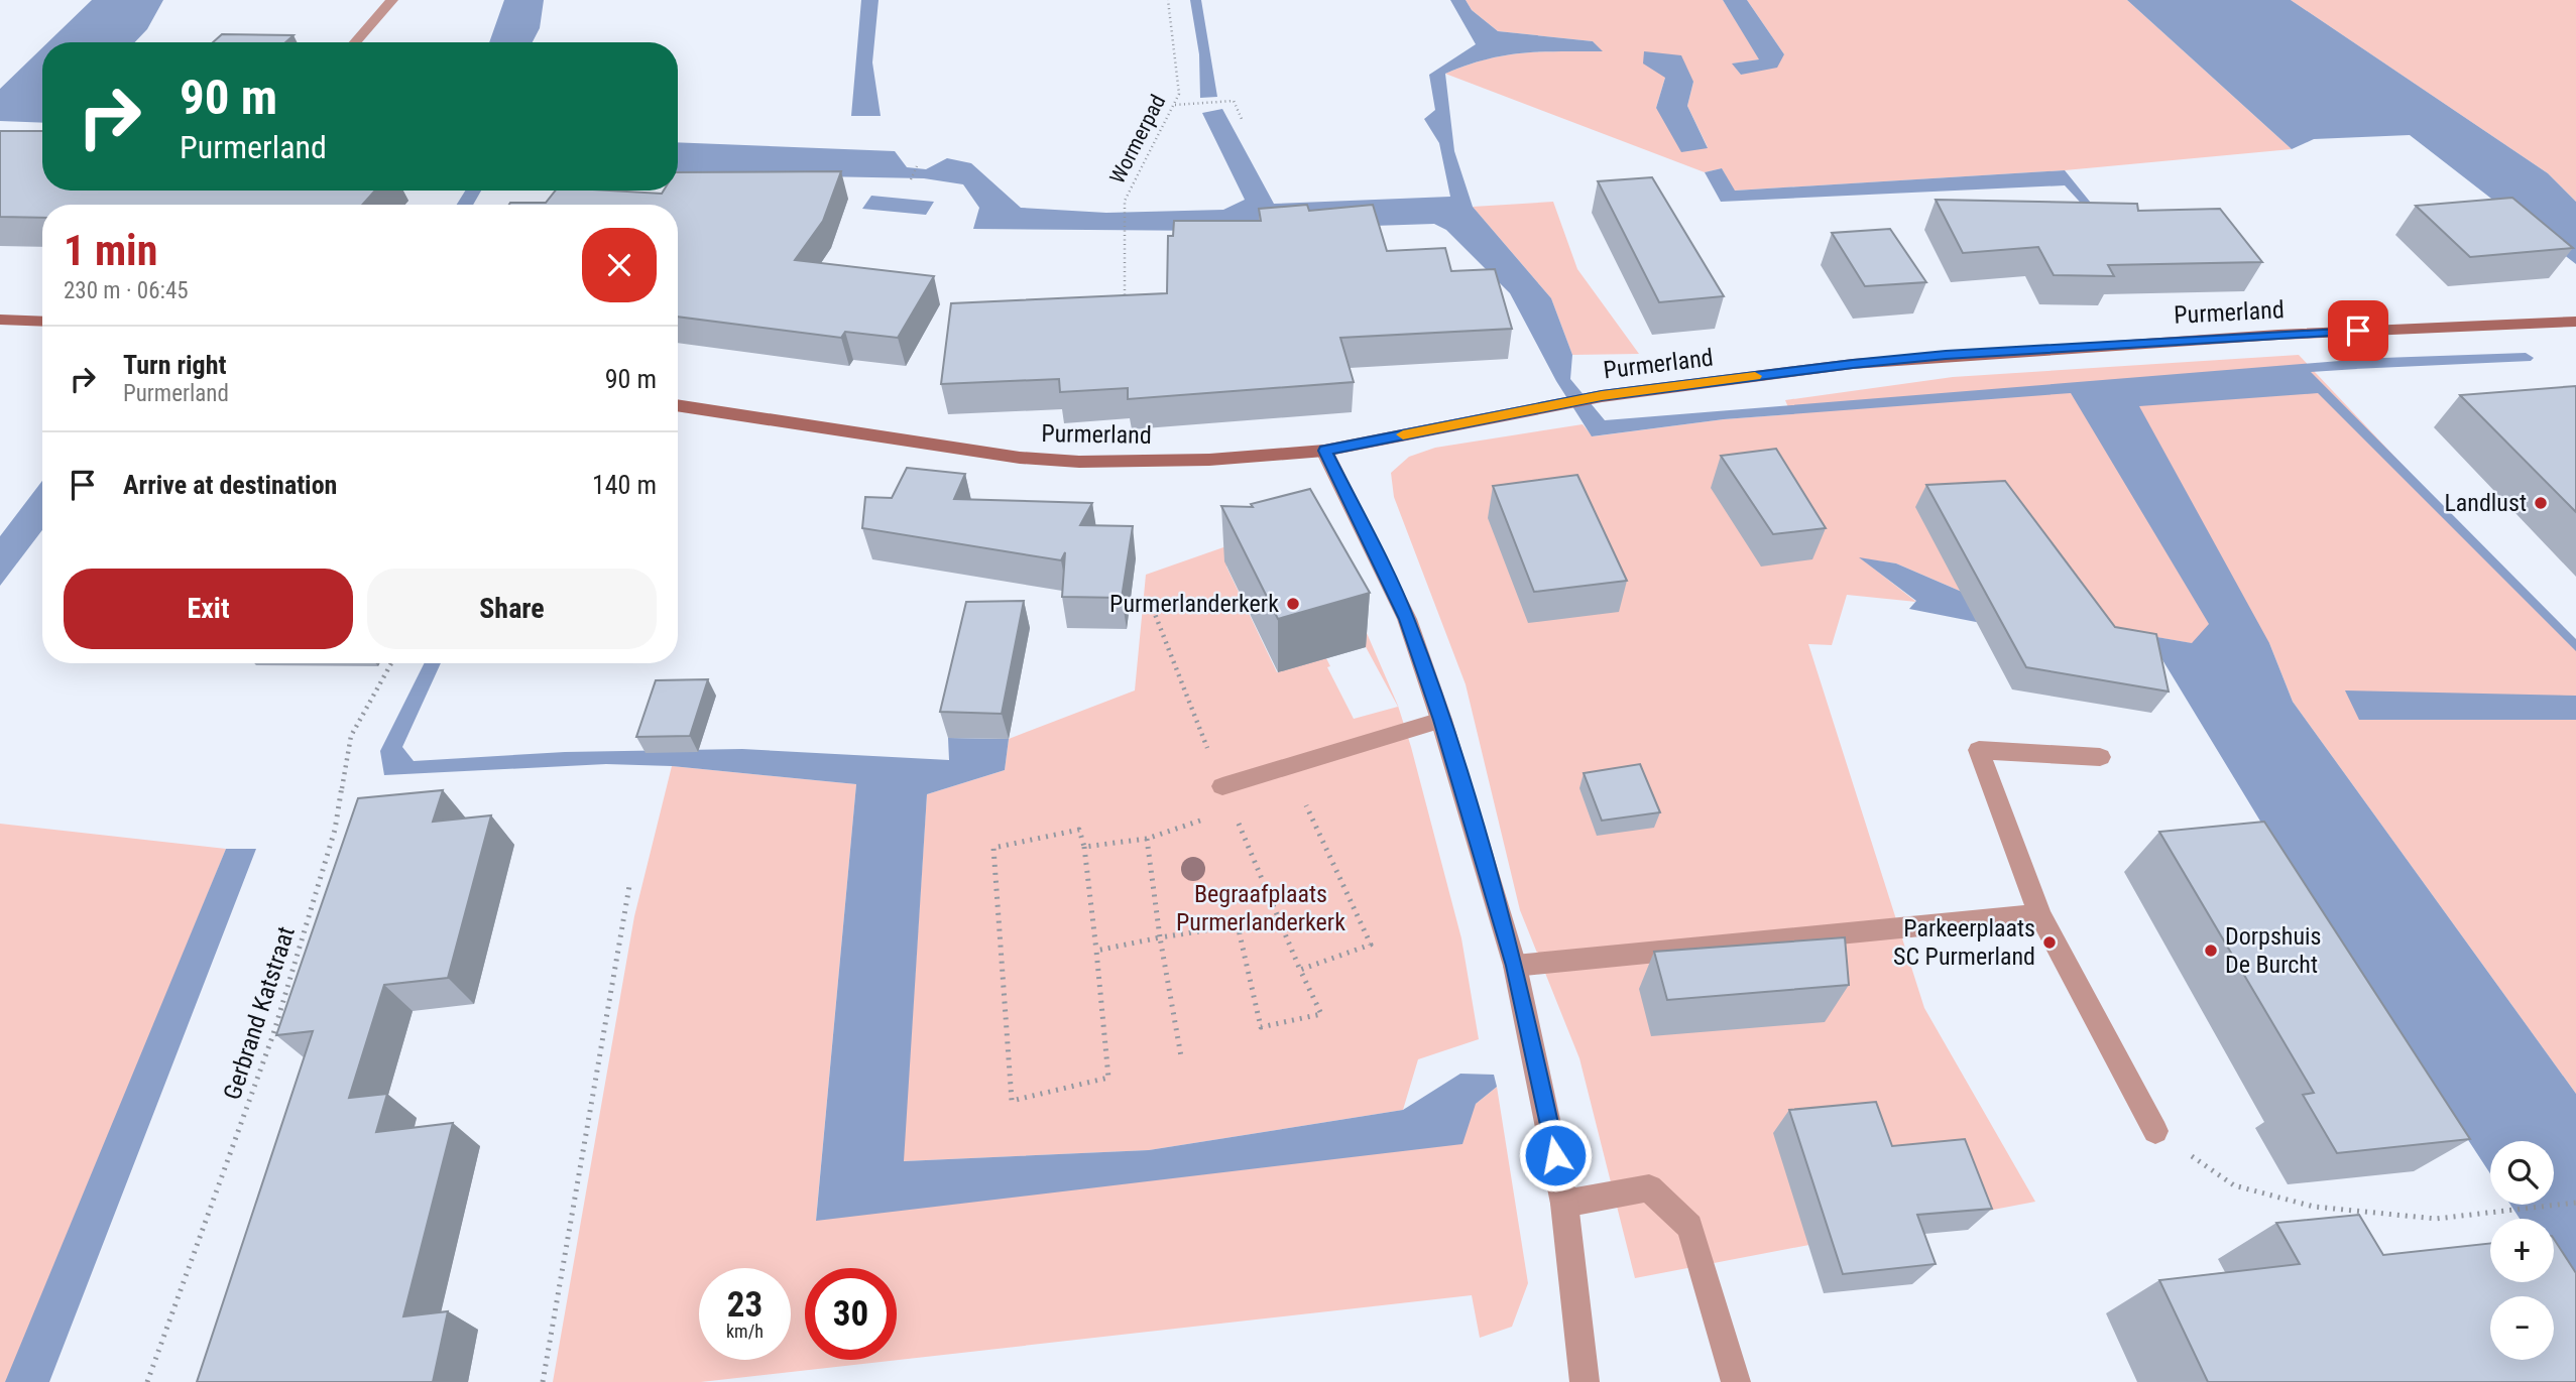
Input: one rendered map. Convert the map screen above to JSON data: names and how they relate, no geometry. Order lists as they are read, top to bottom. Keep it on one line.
{"streets":{"street":["Purmerland"],"path":["Wormerpad","Gerbrand Katstraat"]},"parks":["Begraafplaats Purmerlanderkerk"],"places":["Landlust","Purmerlanderkerk","Parkeerplaats SC Purmerland","Dorpshuis De Burcht"],"page":{"turn":["90 m","Purmerland"],"heading":["1 min","230 m · 06:45"],"list":[{"name":"Turn right","note":"Purmerland","value":"90 m"},{"name":"Arrive at destination","value":"140 m"}],"buttons":["Exit","Share"],"map_buttons":["+","−"],"speed":"23 km/h","limit":"30"}}
